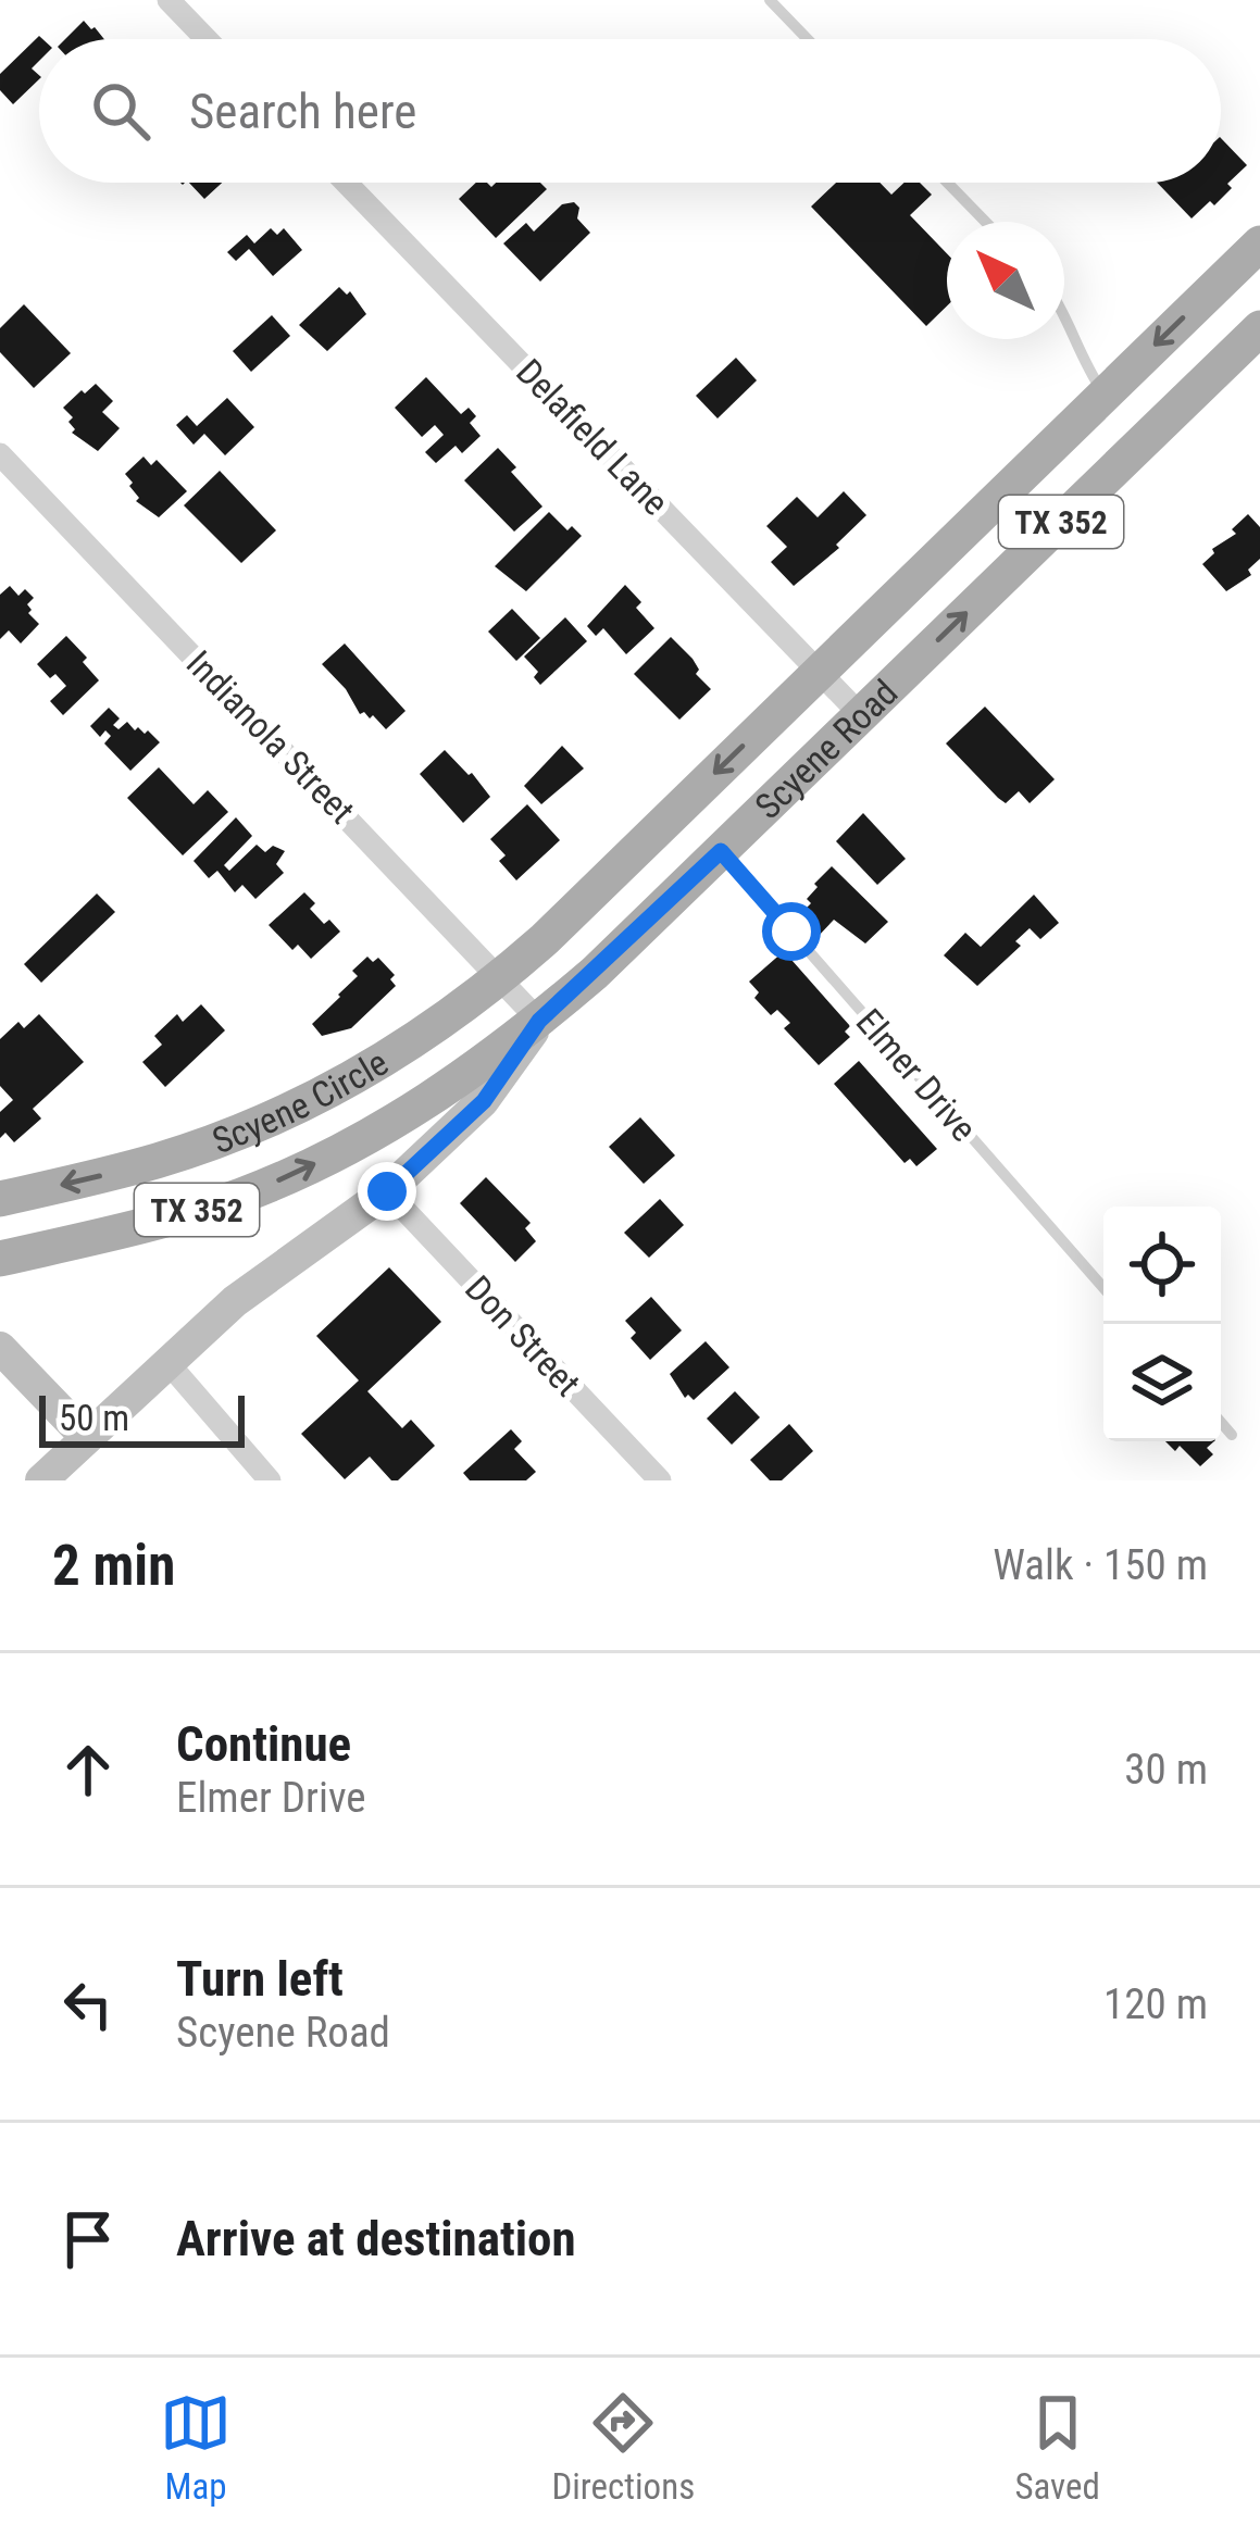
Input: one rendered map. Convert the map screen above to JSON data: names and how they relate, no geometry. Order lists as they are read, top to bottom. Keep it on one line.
{"streets":{"main road":["TX 352","Scyene Road","Scyene Circle"],"street":["Delafield Lane","Indianola Street","Don Street"],"lane":["Elmer Drive"]},"crossings":[["Delafield Lane","Scyene Road"],["Indianola Street","Scyene Road"],["Indianola Street","Scyene Circle"],["Scyene Road","Elmer Drive"],["Scyene Road","Scyene Circle"],["Scyene Road","Don Street"]],"scale_bar":"50 m","north":"top left","page":{"search":"Search here","scale":"50 m","heading":["2 min","Walk · 150 m"],"list":[["Continue","Elmer Drive","30 m"],["Turn left","Scyene Road","120 m"],"Arrive at destination"],"nav":["Map","Directions","Saved"]}}
